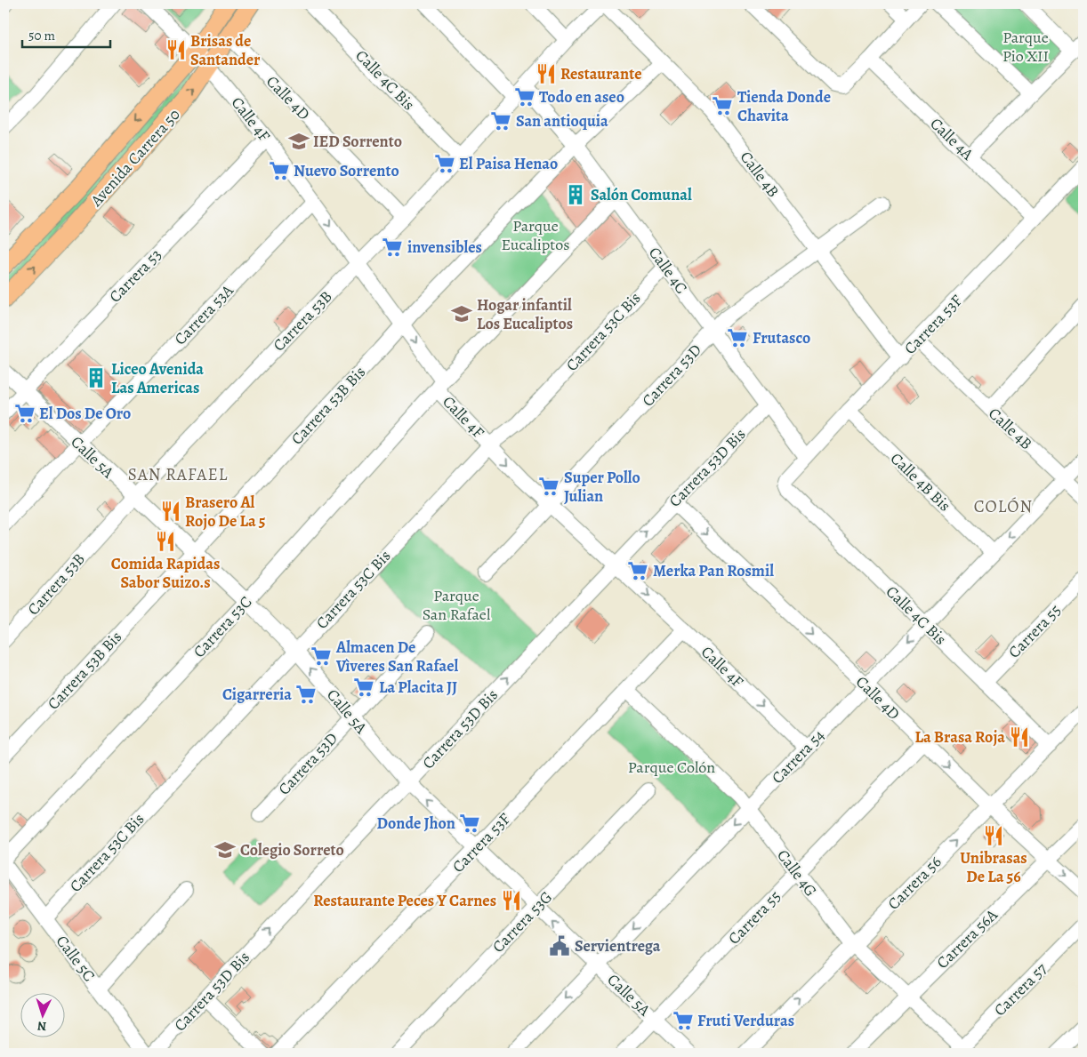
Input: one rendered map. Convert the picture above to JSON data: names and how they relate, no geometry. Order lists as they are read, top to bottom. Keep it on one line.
{"streets":{"main road":["Avenida Carrera 50"],"street":["Calle 4C Bis","Calle 4D","Calle 4F","Calle 4A","Calle 4B","Calle 4C","Carrera 53","Carrera 53A","Carrera 53B","Carrera 53F","Carrera 53C Bis","Carrera 53D","Carrera 53B Bis","Calle 5A","Carrera 53D Bis","Calle 4B Bis","Carrera 53C","Carrera 55","Carrera 54","Calle 4G","Carrera 56","Carrera 53G","Carrera 56A","Calle 5C","Carrera 57"]},"crossings":[["Calle 4C Bis","Carrera 53B"],["Calle 4C Bis","Carrera 53F"],["Calle 4C Bis","Carrera 55"],["Calle 4C Bis","Carrera 54"],["Calle 4C Bis","Carrera 56"],["Calle 4D","Avenida Carrera 50"],["Calle 4D","Carrera 53B"],["Calle 4D","Carrera 53D Bis"],["Calle 4D","Carrera 55"],["Calle 4D","Carrera 54"],["Calle 4D","Carrera 56"],["Calle 4D","Carrera 56A"],["Calle 4F","Avenida Carrera 50"],["Calle 4F","Carrera 53"],["Calle 4F","Carrera 53A"],["Calle 4F","Carrera 53B"],["Calle 4F","Carrera 53F"],["Calle 4F","Carrera 53C Bis"],["Calle 4F","Carrera 53D"],["Calle 4F","Carrera 53B Bis"],["Calle 4F","Carrera 53D Bis"],["Calle 4F","Carrera 53C"],["Calle 4F","Carrera 54"],["Calle 4A","Carrera 53F"],["Calle 4B","Carrera 53B"],["Calle 4B","Carrera 53F"],["Calle 4B","Carrera 53D"],["Calle 4B","Carrera 53B Bis"],["Calle 4B","Carrera 54"],["Calle 4C","Carrera 53B"],["Calle 4C","Carrera 53F"],["Calle 4C","Carrera 53C Bis"],["Calle 4C","Carrera 53D"],["Calle 4C","Carrera 53B Bis"],["Calle 4C","Carrera 53D Bis"],["Calle 4C","Carrera 53C"],["Carrera 53","Calle 5A"],["Carrera 53A","Calle 5A"],["Carrera 53B","Calle 5A"],["Carrera 53F","Calle 5A"],["Carrera 53F","Calle 4B Bis"],["Carrera 53F","Calle 4G"],["Carrera 53C Bis","Calle 5A"],["Carrera 53C Bis","Calle 5C"],["Carrera 53D","Calle 5A"],["Carrera 53B Bis","Calle 5A"],["Calle 5A","Carrera 53D Bis"],["Calle 5A","Carrera 53C"],["Calle 5A","Carrera 55"],["Calle 5A","Carrera 54"],["Calle 5A","Carrera 53G"],["Calle 4B Bis","Carrera 54"],["Carrera 55","Calle 4G"],["Carrera 54","Calle 4G"],["Calle 4G","Carrera 56"],["Calle 4G","Carrera 56A"],["Calle 4G","Carrera 57"]],"one_way":["Calle 4D","Calle 4F","Carrera 53D Bis","Carrera 54","Carrera 56"],"districts":["SAN RAFAEL","COLÓN"],"parks":["Parque Pio XII","Parque Eucaliptos","Parque San Rafael","Parque Colón"],"places":{"restaurant":["Brisas de Santander","Restaurante","Brasero Al Rojo De La 5","Comida Rapidas Sabor Suizo.s","La Brasa Roja","Unibrasas De La 56","Restaurante Peces Y Carnes"],"supermarket":["Todo en aseo","Tienda Donde Chavita","San antioquia","El Paisa Henao","Nuevo Sorrento","invensibles","Frutasco","El Dos De Oro","Super Pollo Julian","Merka Pan Rosmil","Almacen De Vìveres San Rafael","La Placita JJ","Cigarreria","Donde Jhon","Fruti Verduras"],"school or university":["IED Sorrento","Hogar infantil Los Eucaliptos","Colegio Sorreto"],"building":["Salón Comunal","Liceo Avenida Las Americas"],"public building":["Servientrega"]},"scale_bar":"50 m","north":"bottom"}
